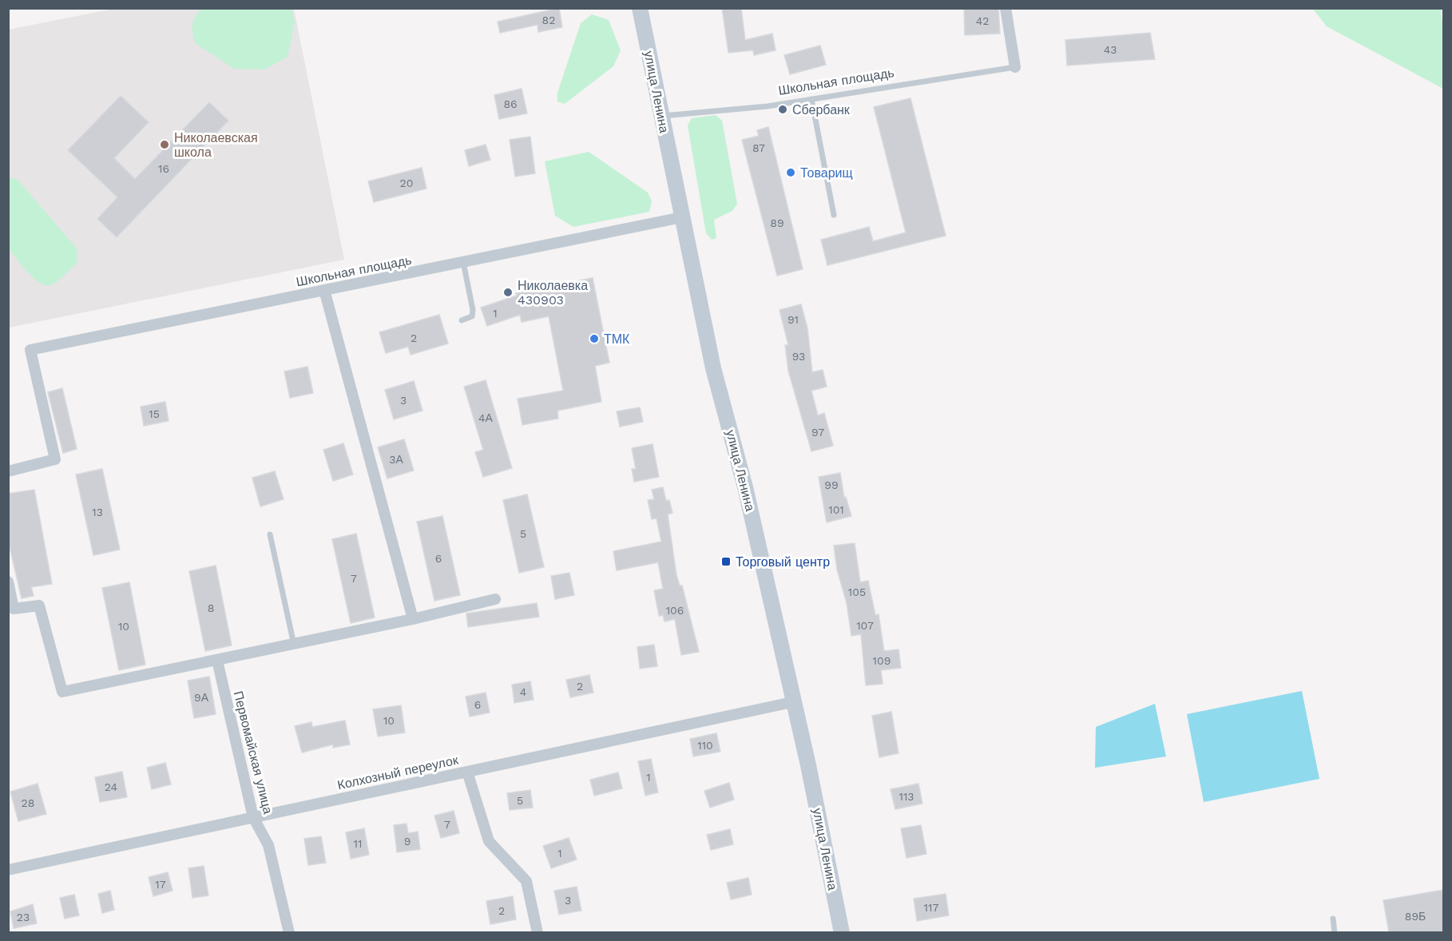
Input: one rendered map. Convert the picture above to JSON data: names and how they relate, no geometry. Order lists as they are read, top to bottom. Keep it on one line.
{"streets":{"main road":["улица Ленина"],"street":["Школьная площадь","Первомайская улица","Колхозный переулок"]},"crossings":[["Школьная площадь","улица Ленина"],["улица Ленина","Колхозный переулок"],["Первомайская улица","Колхозный переулок"]],"places":{"other":["Сбербанк","Николаевская школа","Товарищ","Николаевка 430903","ТМК"],"transit":["Торговый центр"]},"house_numbers":["82","42","43","86","87","16","20","89","1","91","2","93","3","15","4А","97","3А","99","101","13","5","6","7","105","8","106","107","10","109","2","4","9А","6","10","110","1","24","113","5","28","7","9","11","1","17","3","117","2","89Б","23"]}
